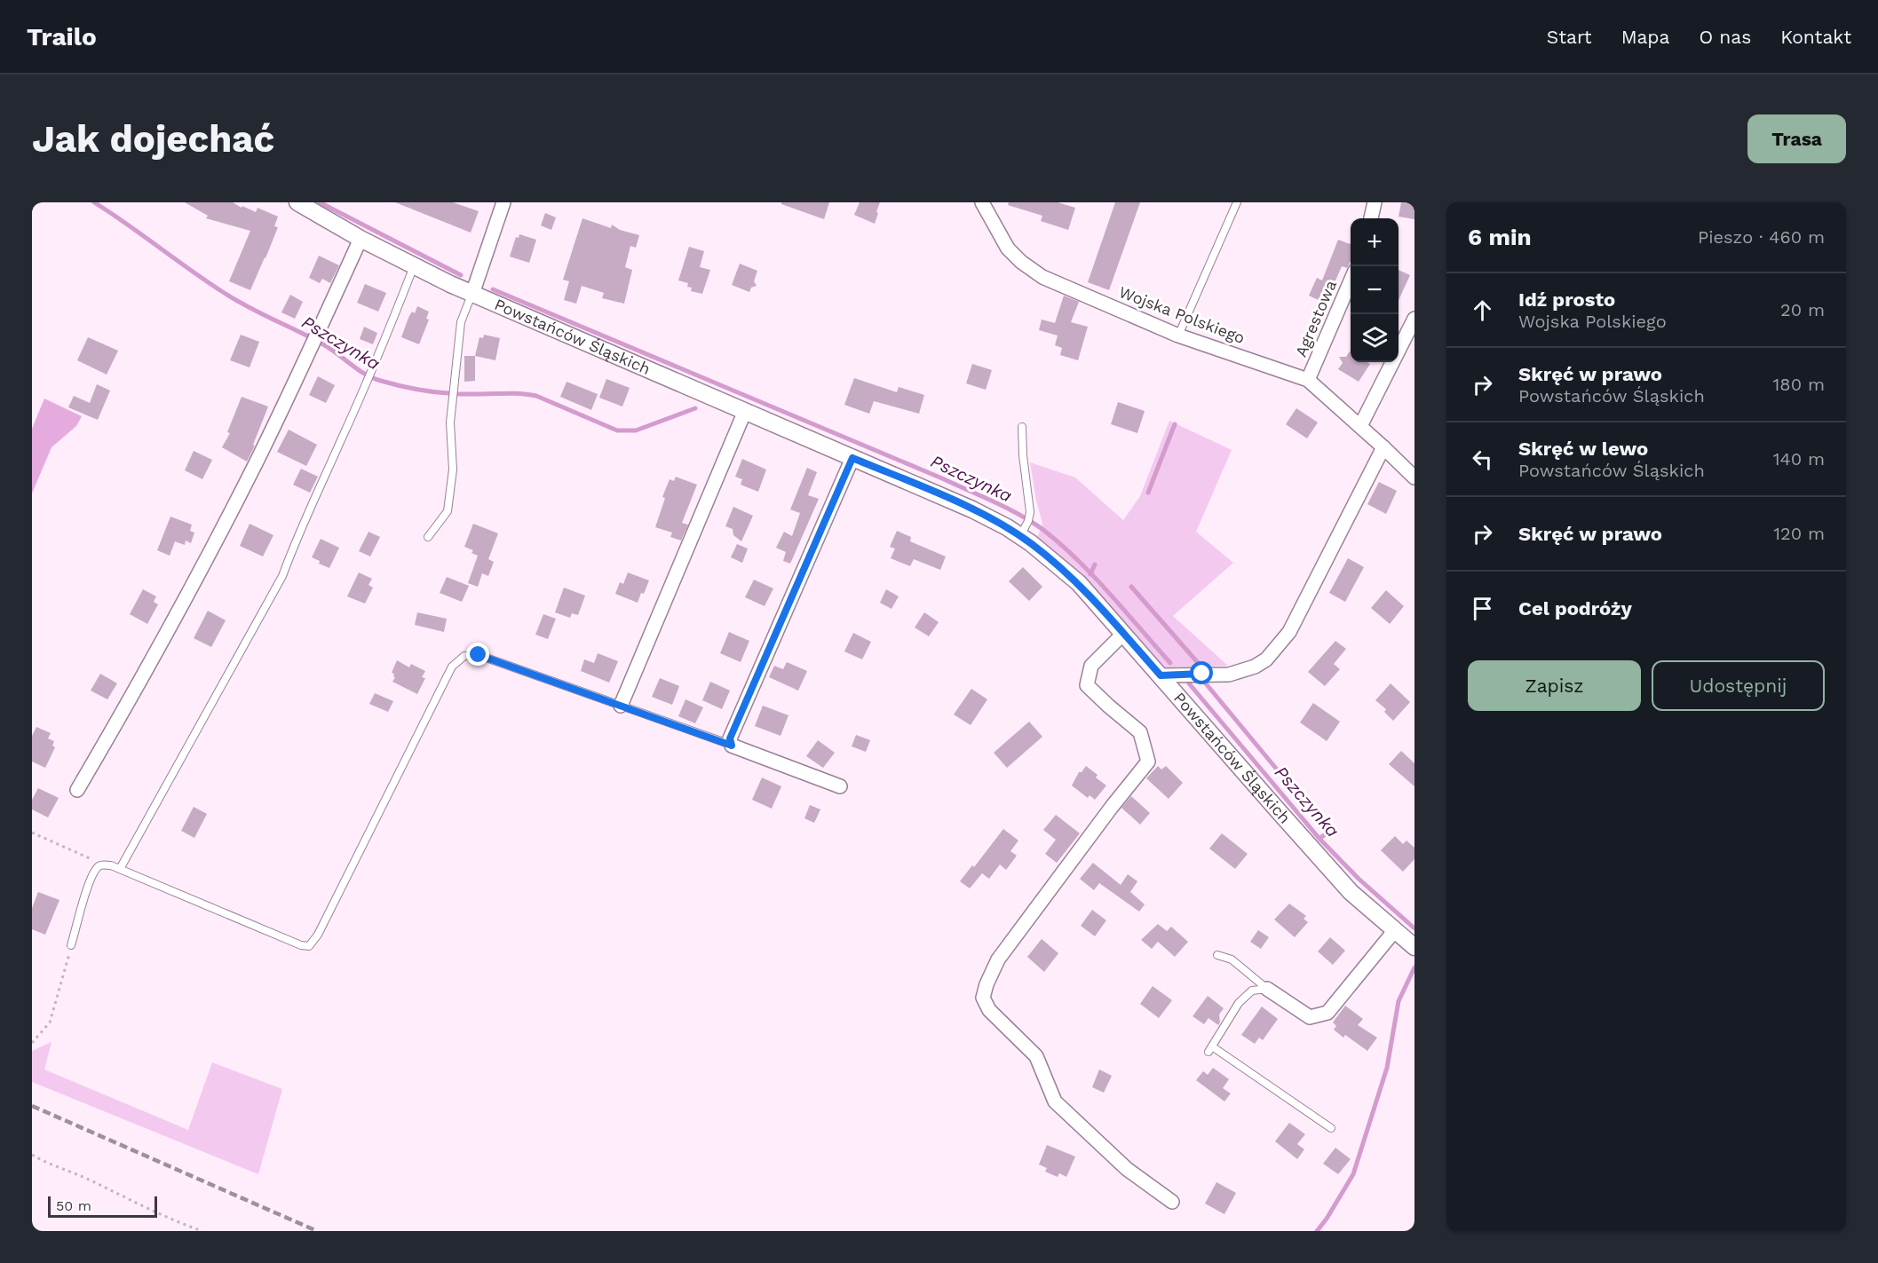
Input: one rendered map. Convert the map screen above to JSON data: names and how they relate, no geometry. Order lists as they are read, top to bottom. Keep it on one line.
{"streets":{"street":["Wojska Polskiego","Agrestowa","Powstańców Śląskich"]},"crossings":[["Wojska Polskiego","Agrestowa"]],"water":["Pszczynka"],"scale_bar":"50 m","page":{"header":"Trailo","nav":["Start","Mapa","O nas","Kontakt"],"buttons":["Trasa",["Zapisz","Udostępnij"]],"title":"Jak dojechać","heading":["6 min","Pieszo · 460 m"],"map_buttons":["+","−"],"list":[["Idź prosto","Wojska Polskiego","20 m"],["Skręć w prawo","Powstańców Śląskich","180 m"],["Skręć w lewo","Powstańców Śląskich","140 m"],["Skręć w prawo","120 m"],"Cel podróży"],"scale":"50 m"}}
